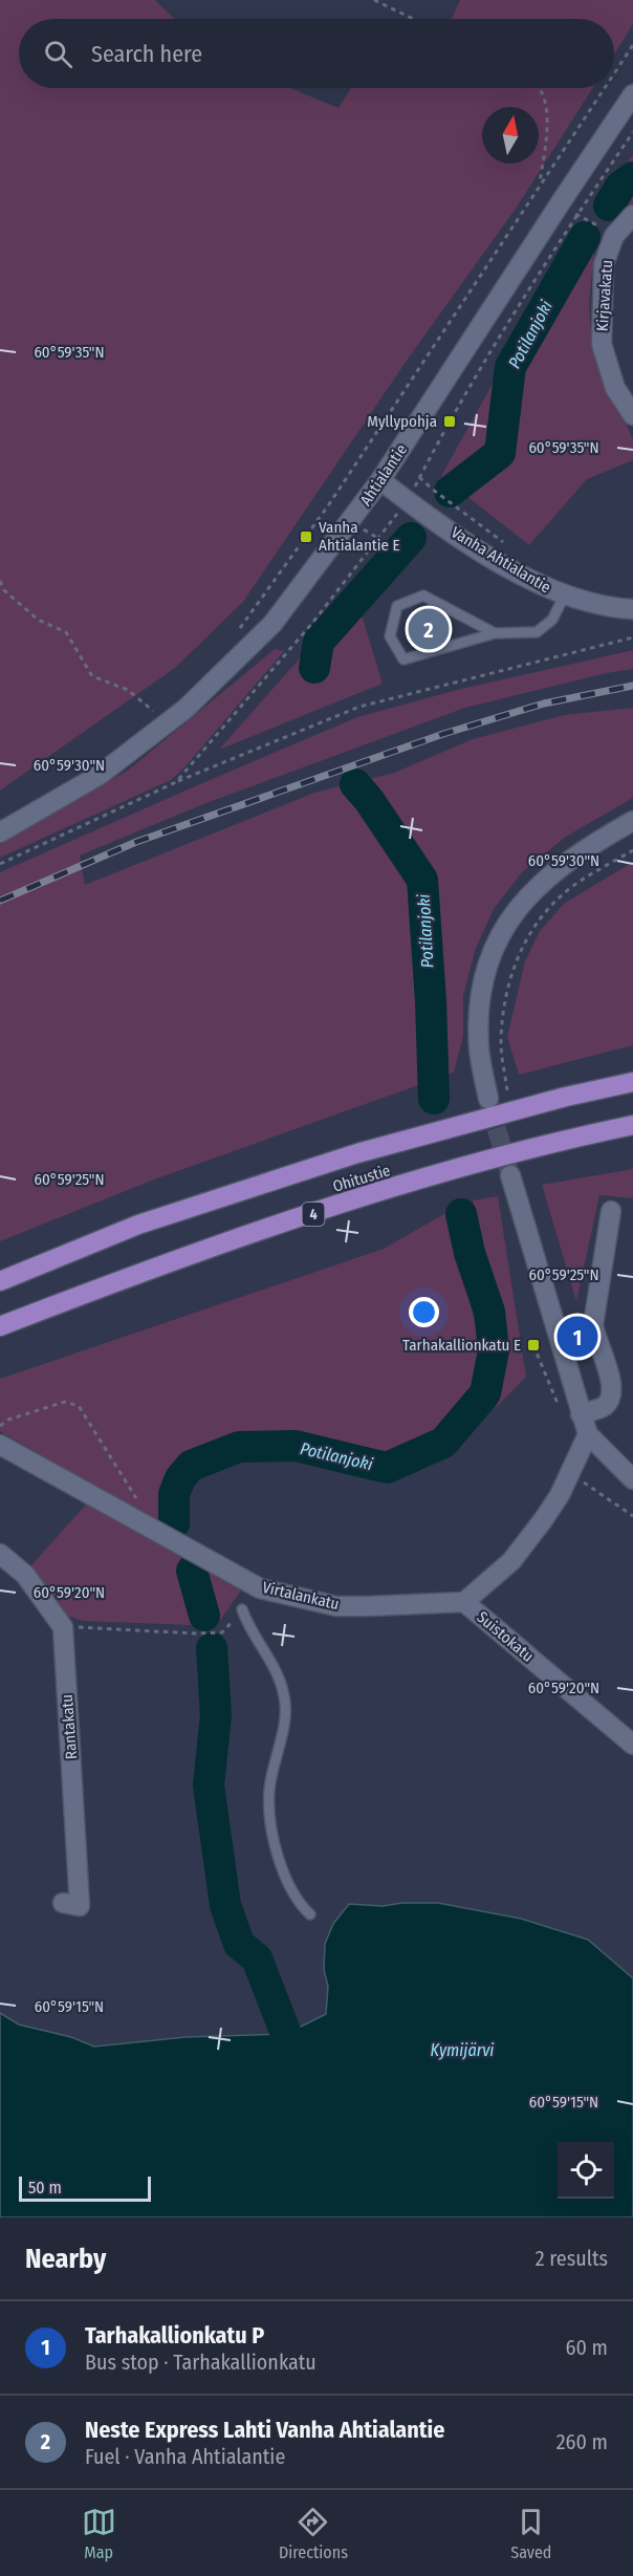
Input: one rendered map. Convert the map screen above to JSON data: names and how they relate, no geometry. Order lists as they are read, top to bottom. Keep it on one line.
{"streets":{"highway":["Ohitustie","4"],"street":["Kirjavakatu","Ahtialantie","Vanha Ahtialantie","Virtalankatu","Suistokatu","Rantakatu"]},"crossings":[["Ahtialantie","Vanha Ahtialantie"],["Virtalankatu","Suistokatu"]],"water":["Potilanjoki","Kymijärvi"],"places":{"transit":["Myllypohja","Vanha Ahtialantie E","Tarhakallionkatu E"]},"scale_bar":"50 m","north":"top","page":{"search":"Search here","pins":["2","1"],"scale":"50 m","heading":["Nearby","2 results"],"list":[{"mark":"1","name":"Tarhakallionkatu P","note":"Bus stop · Tarhakallionkatu","value":"60 m"},{"mark":"2","name":"Neste Express Lahti Vanha Ahtialantie","note":"Fuel · Vanha Ahtialantie","value":"260 m"}],"nav":["Map","Directions","Saved"]},"coordinates":["60°59'35\"N","60°59'30\"N","60°59'25\"N","60°59'20\"N","60°59'15\"N"]}
